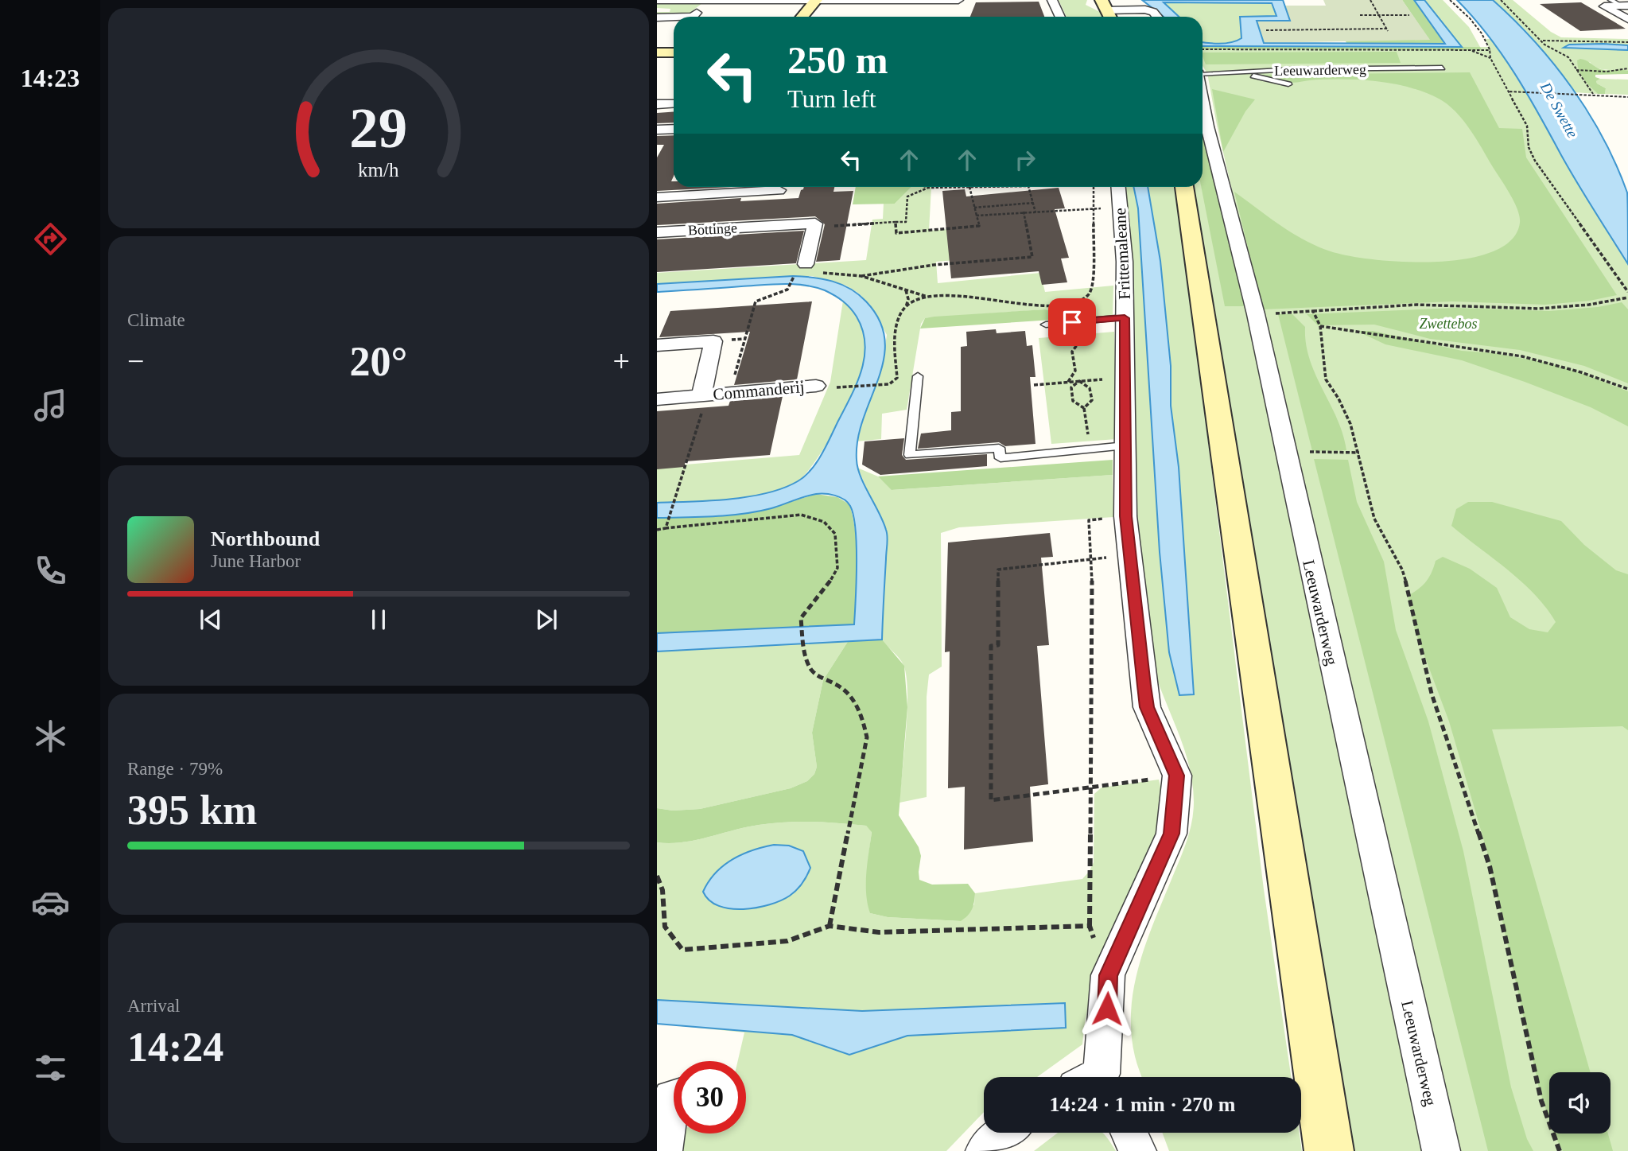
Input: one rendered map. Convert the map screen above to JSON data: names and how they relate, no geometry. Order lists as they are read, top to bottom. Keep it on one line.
{"streets":{"street":["Leeuwarderweg","Bottinge","Frittemaleane","Commanderij"]},"water":["De Swette"],"parks":["Zwettebos"],"page":{"tabs":"14:23","turn":["250 m","Turn left"],"tile":["Climate",["Range · 79%","395 km"],["Arrival","14:24"]],"heat":["−","20°","+"],"song":["Northbound","June Harbor"],"limit":"30","trip":"14:24 · 1 min · 270 m","gauge":["29","km/h"]}}
